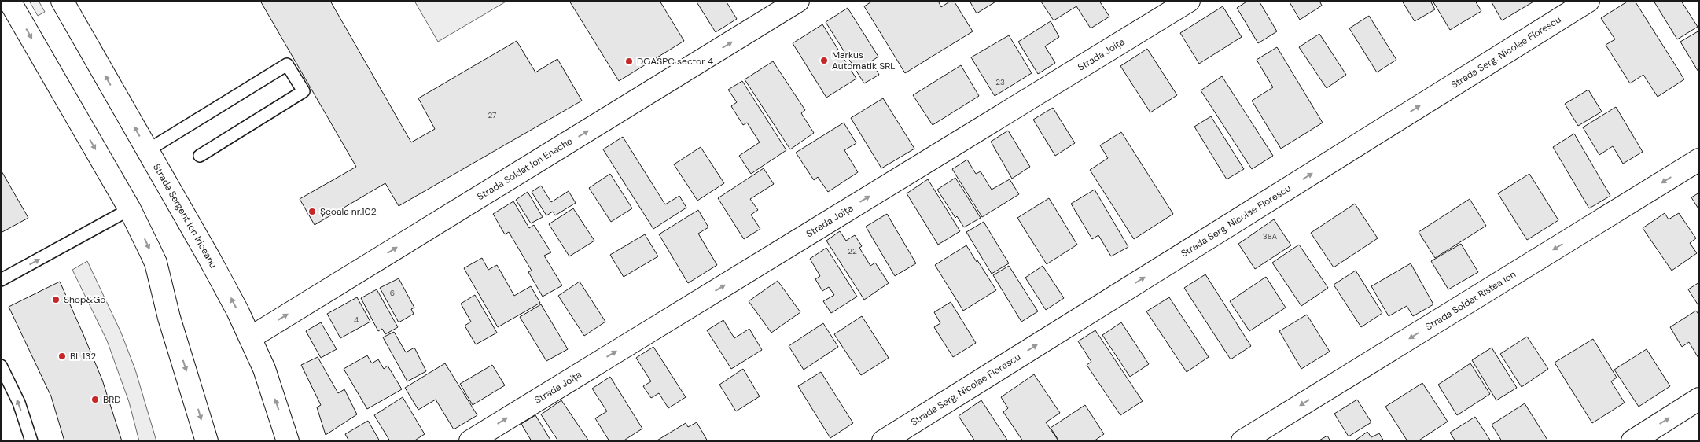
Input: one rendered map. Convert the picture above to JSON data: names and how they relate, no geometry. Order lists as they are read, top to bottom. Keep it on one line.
{"streets":{"street":["Strada Serg. Nicolae Florescu","Strada Joița","Strada Soldat Ion Enache","Strada Sergent Ion Iriceanu","Strada Soldat Ristea Ion"]},"crossings":[["Strada Soldat Ion Enache","Strada Sergent Ion Iriceanu"]],"one_way":["Strada Serg. Nicolae Florescu","Strada Joița","Strada Soldat Ion Enache","Strada Soldat Ristea Ion"],"places":["Markus Automatik SRL","DGASPC sector 4","Școala nr.102","Shop&Go","Bl. 132","BRD"],"house_numbers":["23","27","38A","22","6","4"]}
